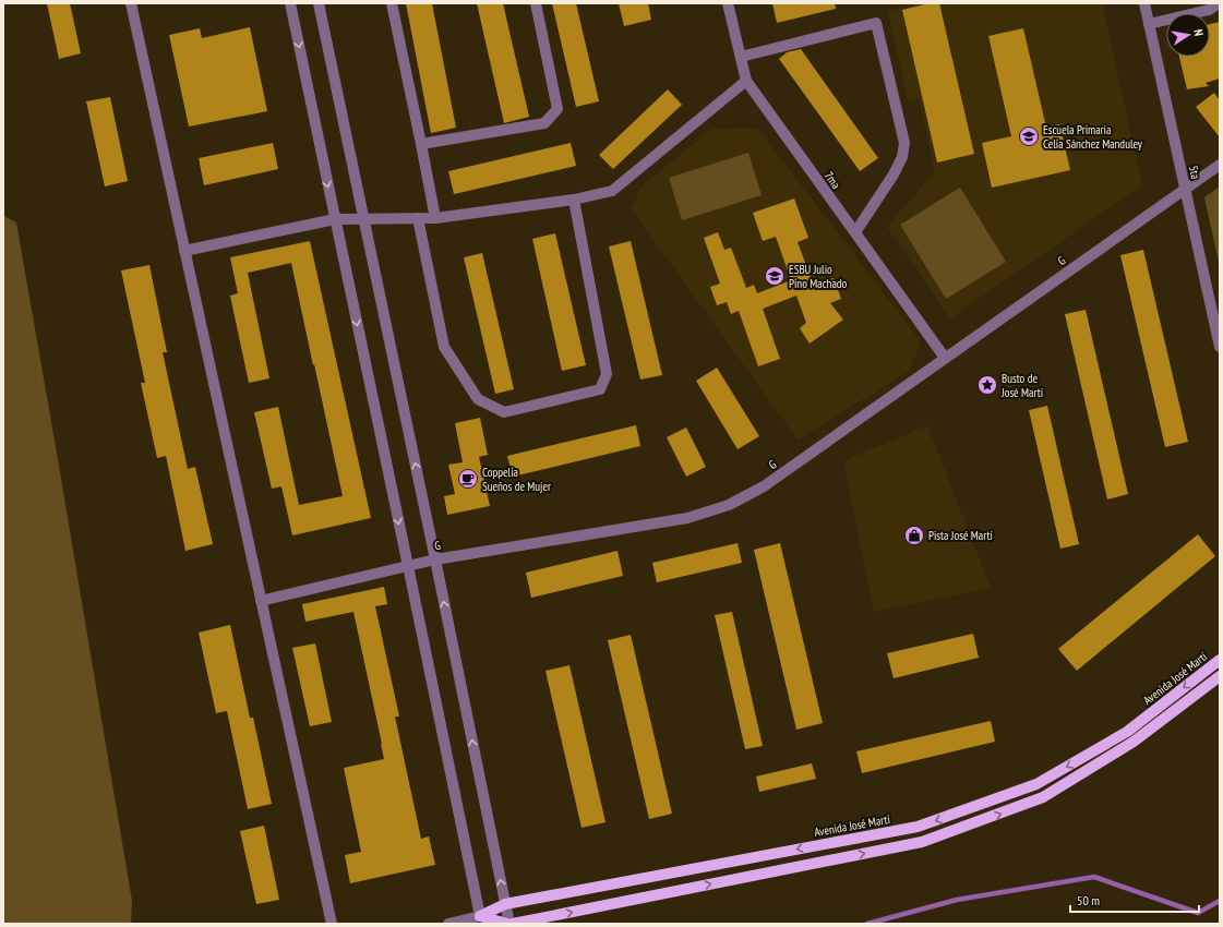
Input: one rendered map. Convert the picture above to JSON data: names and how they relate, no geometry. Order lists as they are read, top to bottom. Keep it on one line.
{"streets":{"main road":["Avenida José Martí"],"street":["5ta","7ma","G"]},"crossings":[["5ta","G"],["7ma","G"]],"places":{"school or university":["Escuela Primaria Celia Sánchez Manduley","ESBU Julio Pino Machado"],"place":["Busto de José Martí"],"cafe":["Coppelia Sueños de Mujer"],"shop":["Pista José Martí"]},"scale_bar":"50 m","north":"right"}
